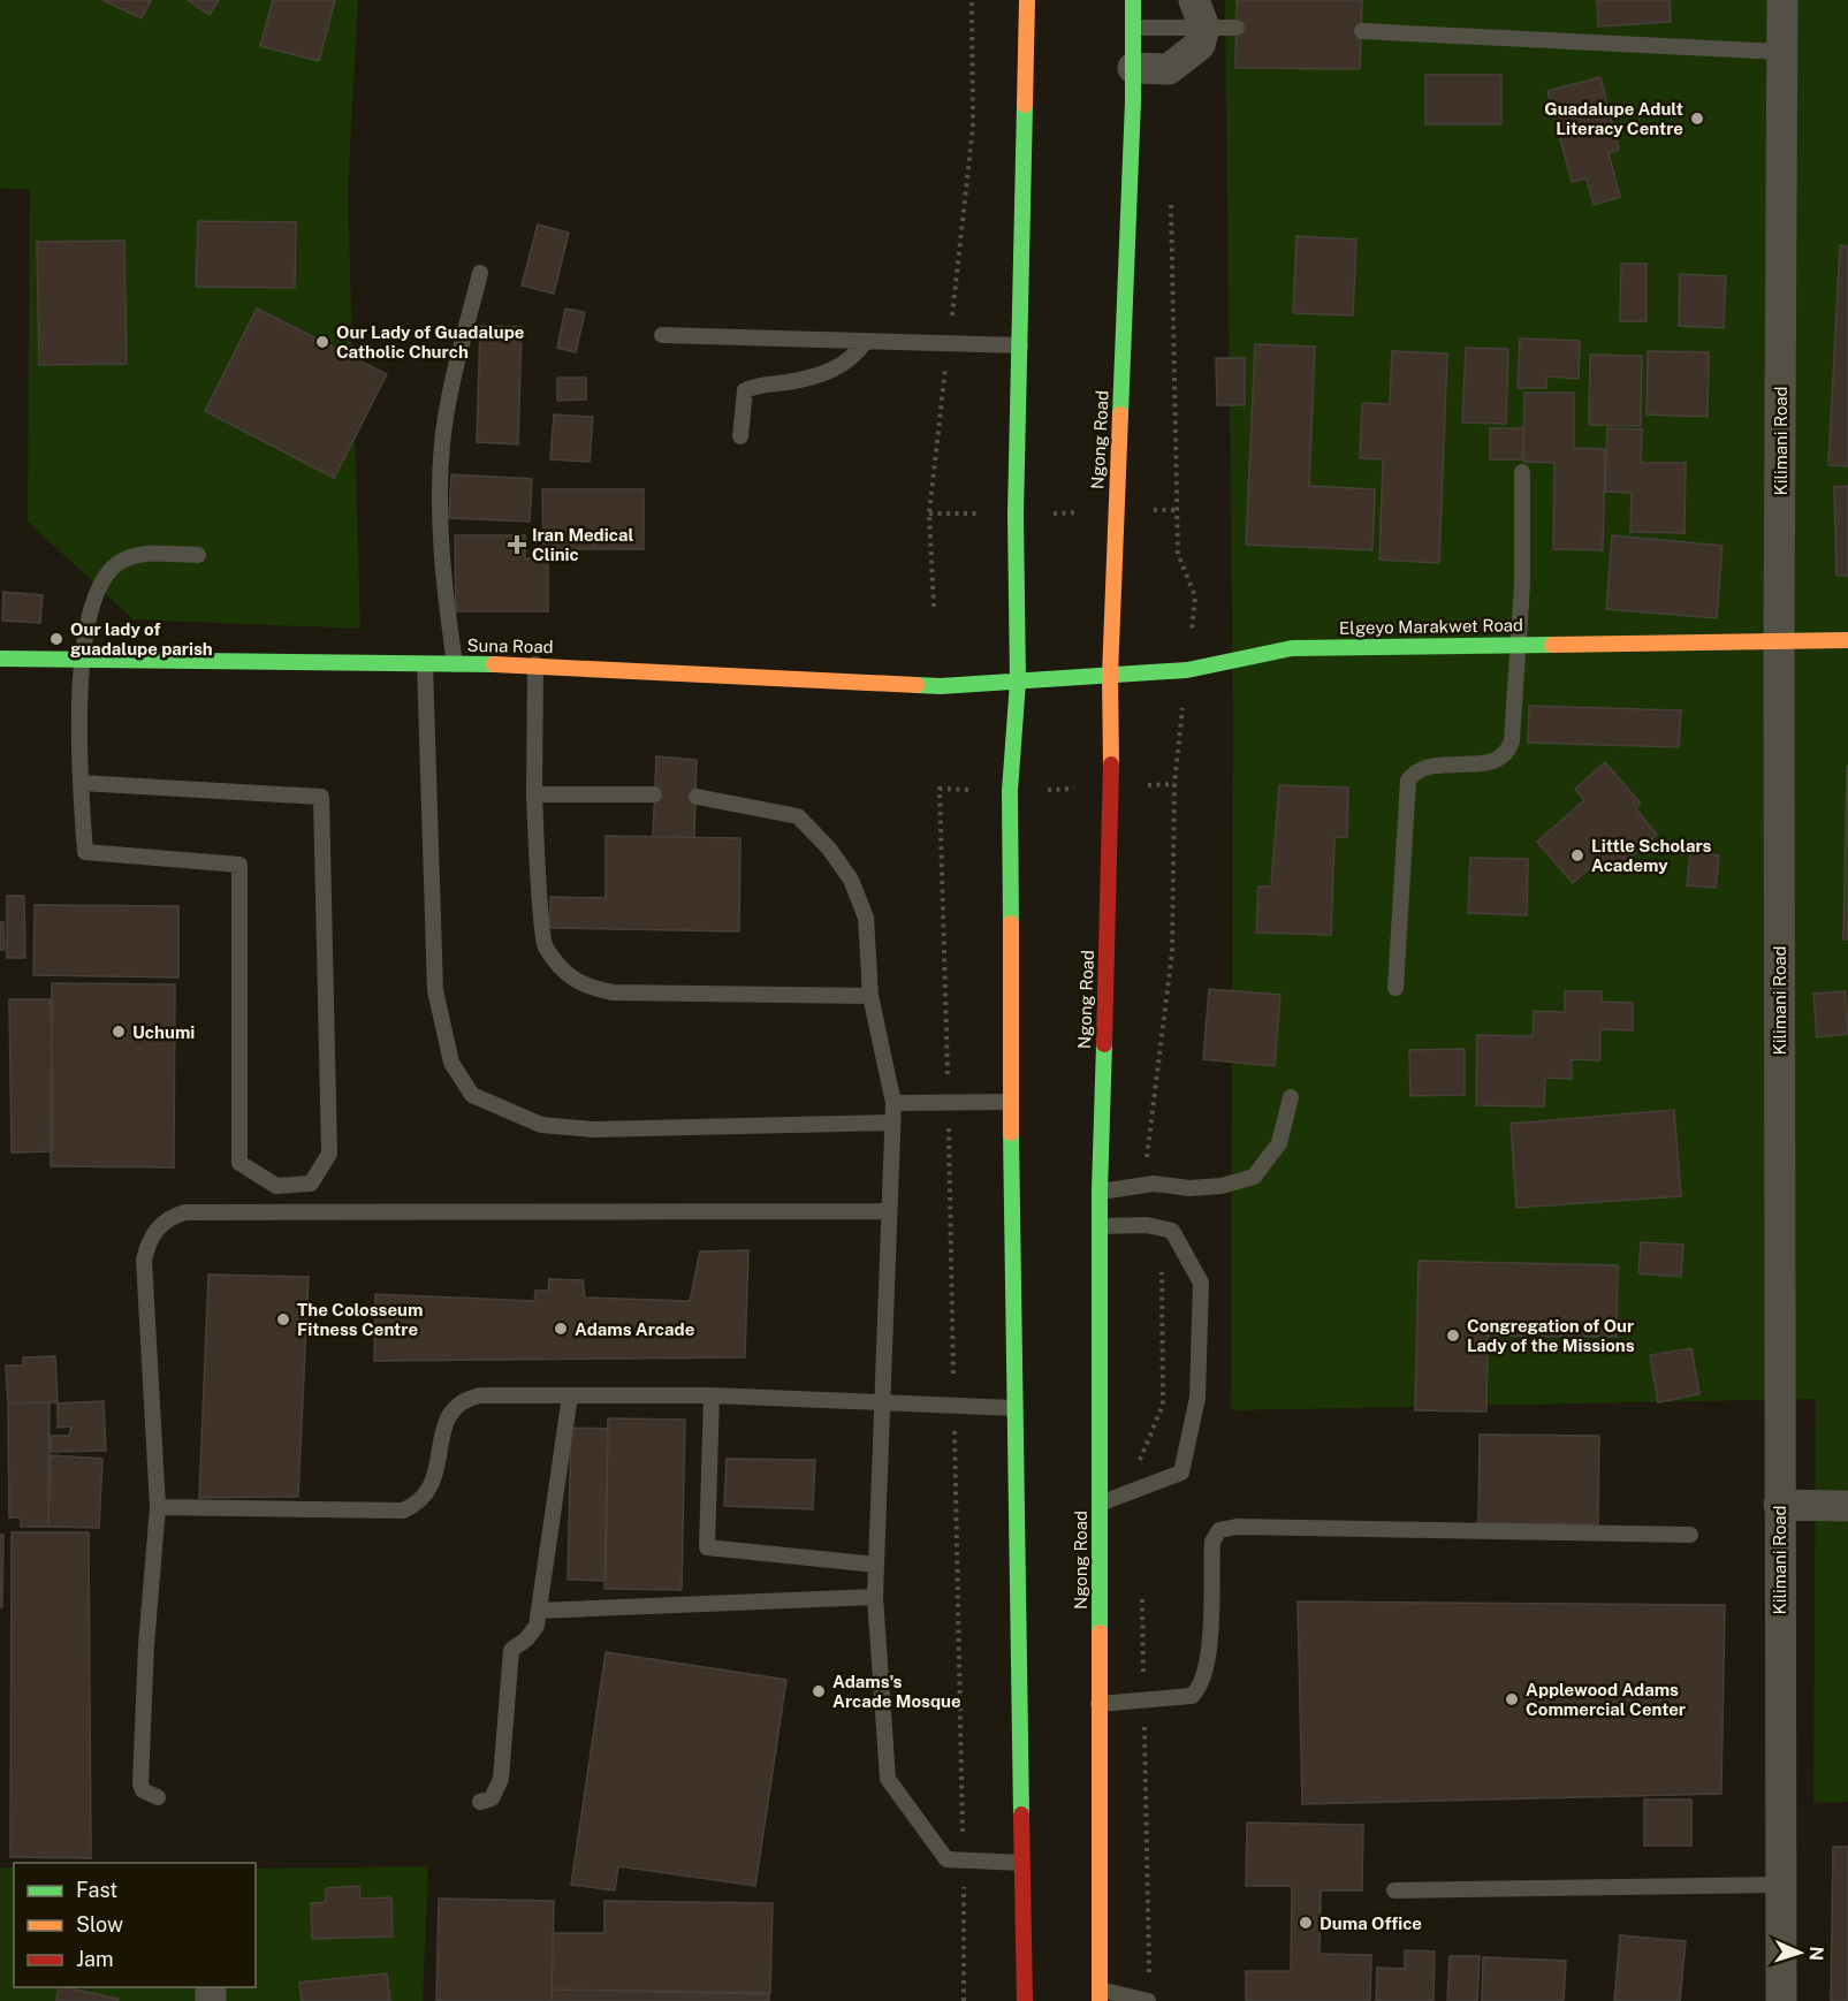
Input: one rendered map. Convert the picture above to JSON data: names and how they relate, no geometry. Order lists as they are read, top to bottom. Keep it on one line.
{"streets":{"main road":["Ngong Road","Elgeyo Marakwet Road","Suna Road"],"street":["Kilimani Road"]},"crossings":[["Ngong Road","Elgeyo Marakwet Road"],["Kilimani Road","Elgeyo Marakwet Road"],["Elgeyo Marakwet Road","Suna Road"]],"places":{"other":["Guadalupe Adult Literacy Centre","Our Lady of Guadalupe Catholic Church","Our lady of guadalupe parish","Little Scholars Academy","Uchumi","The Colosseum Fitness Centre","Adams Arcade","Congregation of Our Lady of the Missions","Adams's Arcade Mosque","Applewood Adams Commercial Center","Duma Office"],"health":["Iran Medical Clinic"]},"legend":["Fast","Slow","Jam"],"north":"right"}
